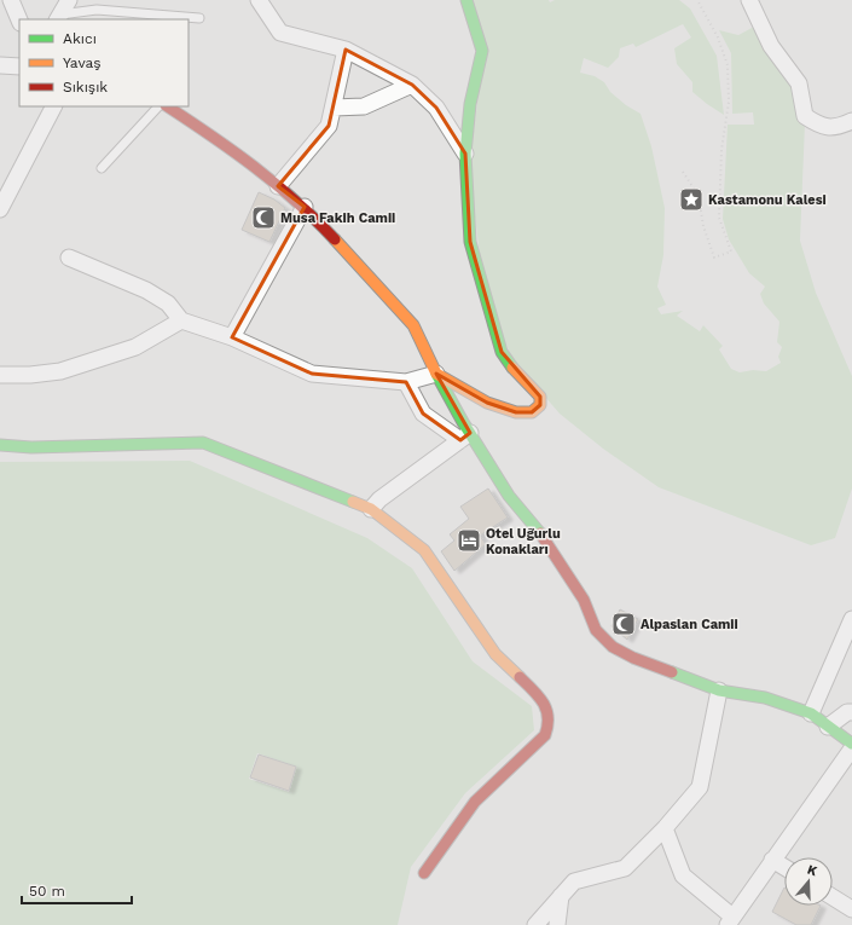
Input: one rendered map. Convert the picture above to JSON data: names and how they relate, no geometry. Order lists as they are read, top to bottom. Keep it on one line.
{"places":{"place":["Kastamonu Kalesi"],"mosque":["Musa Fakih Camii","Alpaslan Camii"],"hotel":["Otel Uğurlu Konakları"]},"legend":["Akıcı","Yavaş","Sıkışık"],"scale_bar":"50 m","north":"top"}
